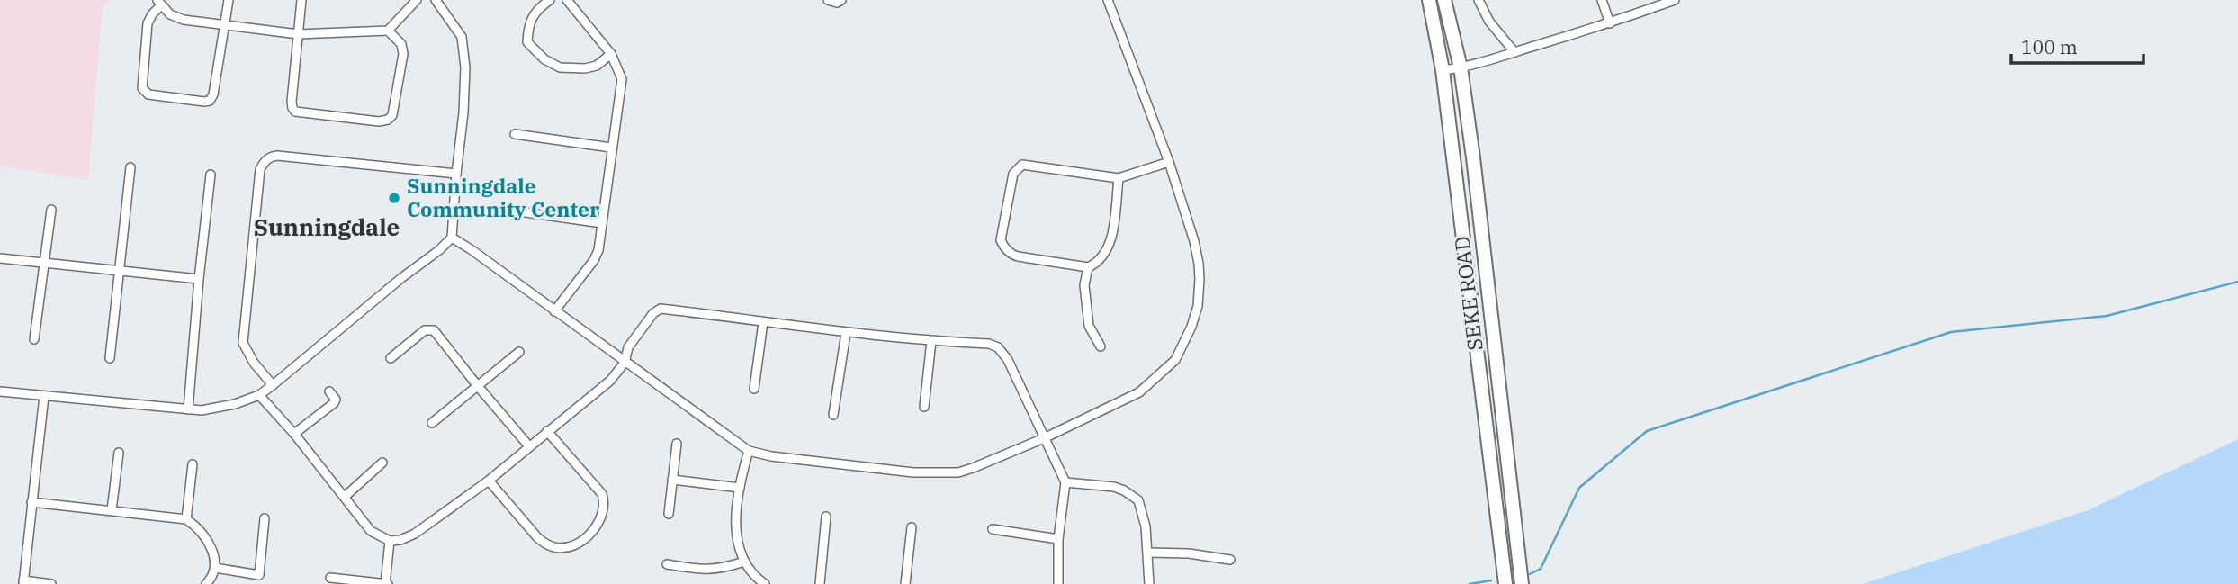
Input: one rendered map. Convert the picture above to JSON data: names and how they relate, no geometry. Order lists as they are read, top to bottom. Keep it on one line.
{"streets":{"main road":["SEKE ROAD"]},"districts":["Sunningdale"],"places":["Sunningdale Community Center"],"scale_bar":"100 m"}
